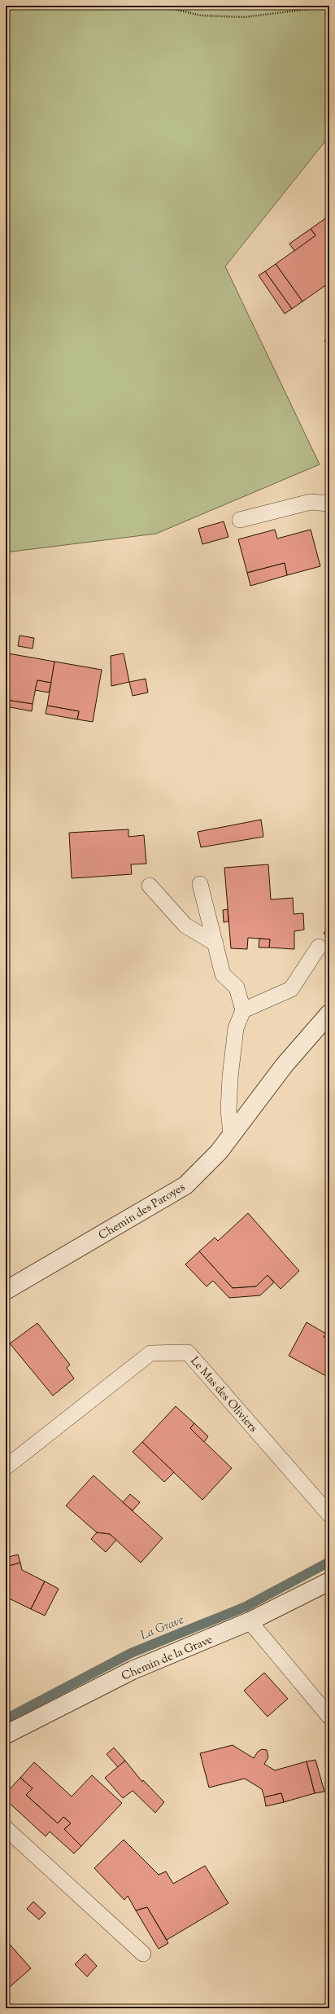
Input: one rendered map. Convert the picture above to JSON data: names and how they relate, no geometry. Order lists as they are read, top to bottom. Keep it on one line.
{"streets":{"street":["Chemin des Paroyes","Chemin de la Grave"],"lane":["Le Mas des Oliviers"]},"water":["La Grave"]}
